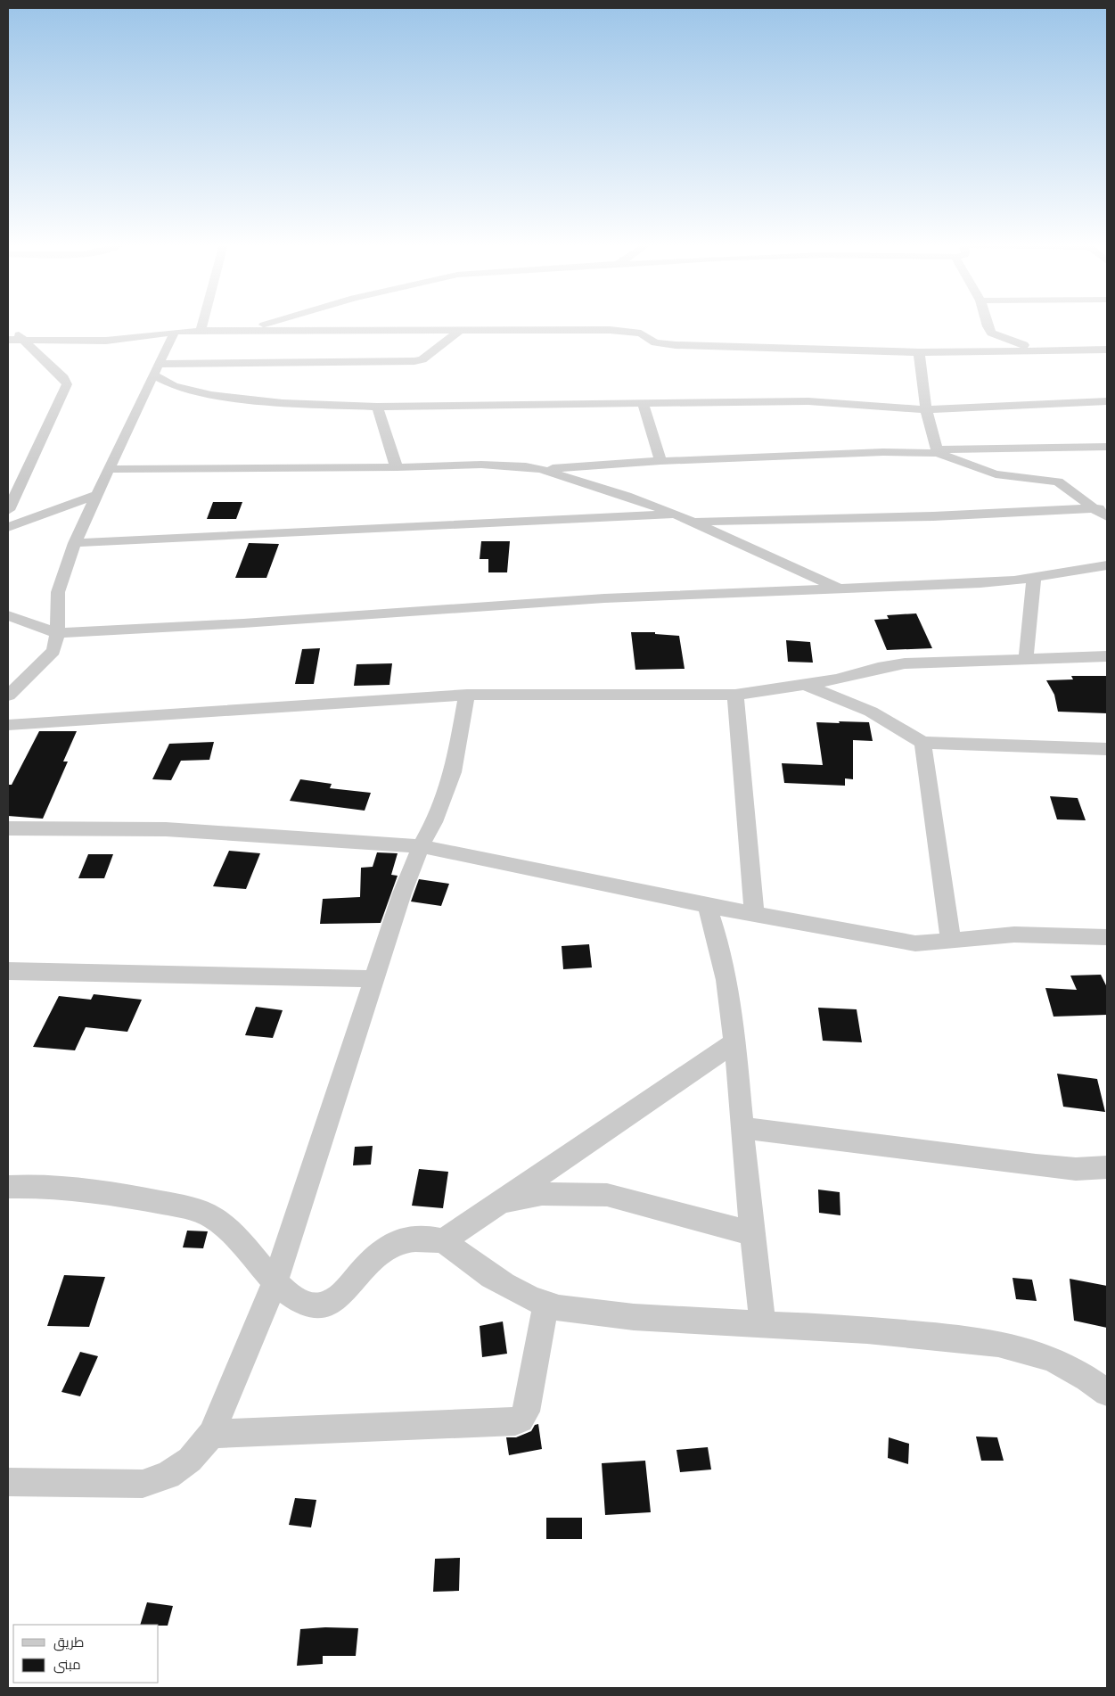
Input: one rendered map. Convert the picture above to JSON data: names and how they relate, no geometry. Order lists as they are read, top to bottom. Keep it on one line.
{"legend":["طريق","مبنى"]}
